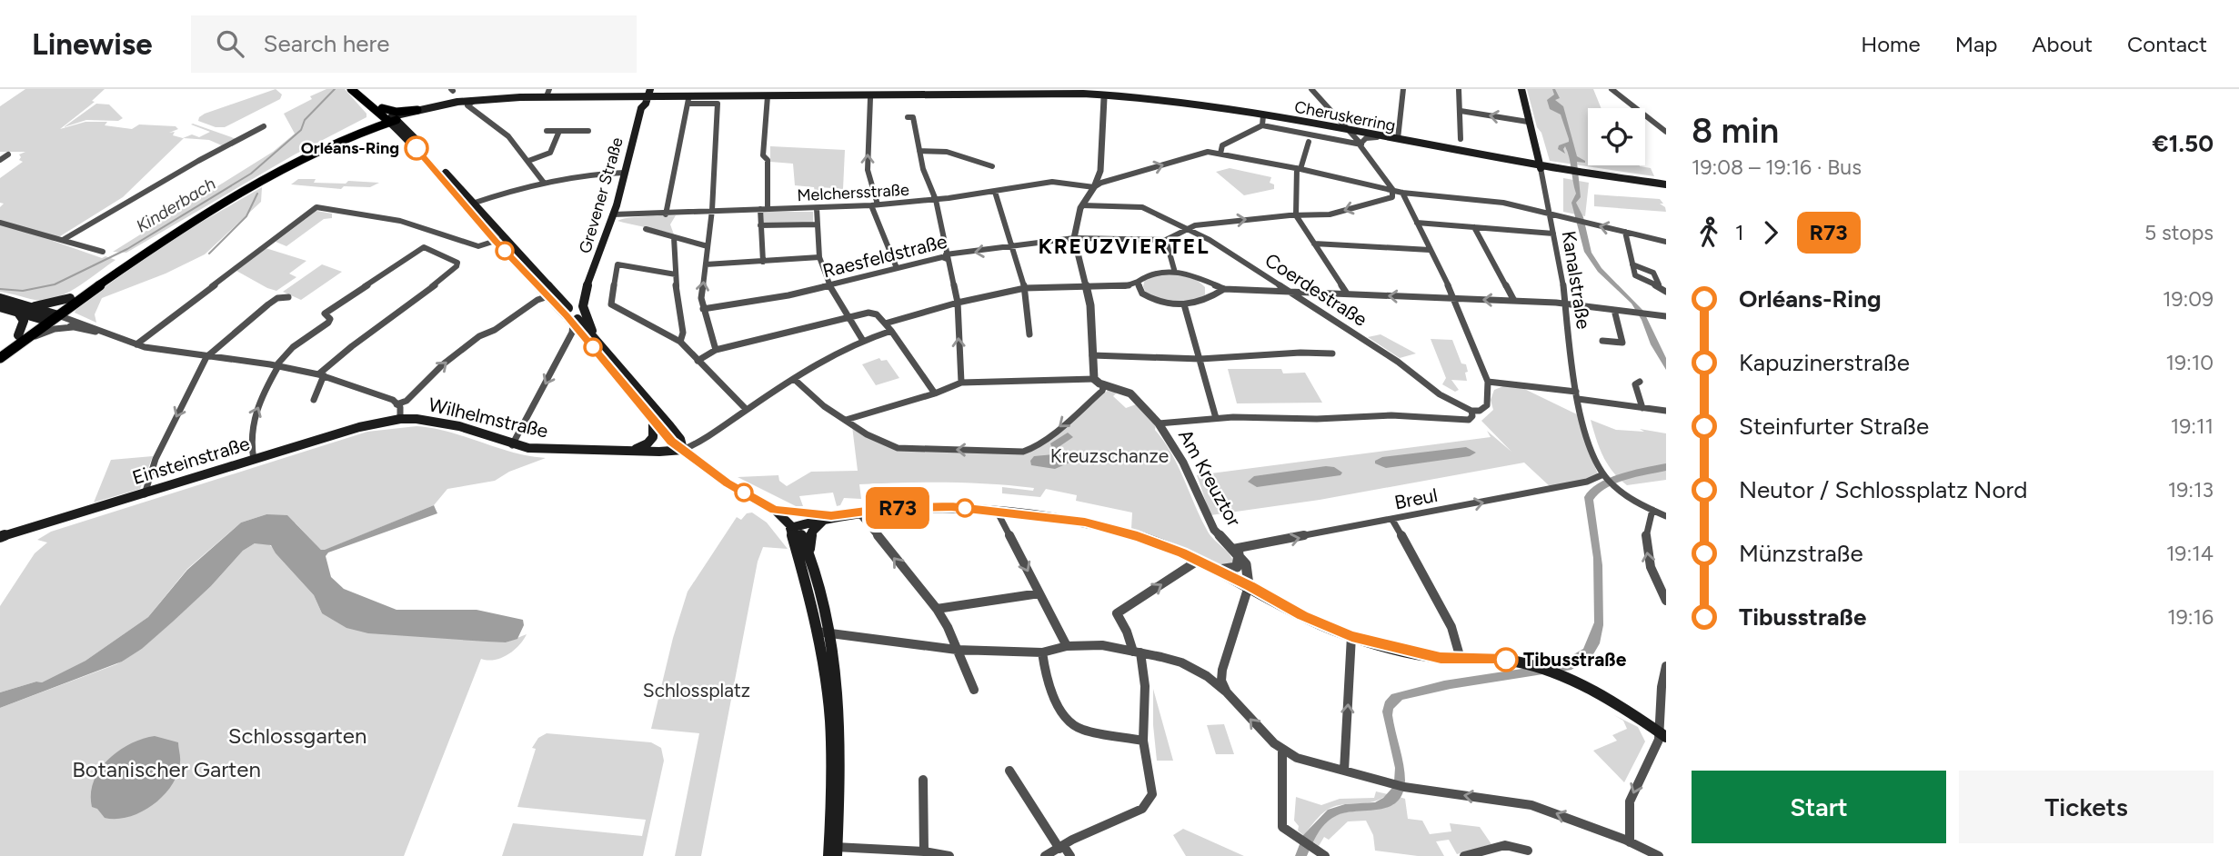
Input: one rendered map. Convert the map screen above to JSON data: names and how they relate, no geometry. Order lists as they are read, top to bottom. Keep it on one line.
{"streets":{"main road":["Cheruskerring","Grevener Straße","Kanalstraße","Wilhelmstraße","Einsteinstraße"],"street":["Melchersstraße","Raesfeldstraße","Coerdestraße","Am Kreuztor","Breul"]},"crossings":[["Cheruskerring","Kanalstraße"],["Melchersstraße","Grevener Straße"],["Grevener Straße","Wilhelmstraße"],["Raesfeldstraße","Coerdestraße"],["Kanalstraße","Breul"],["Wilhelmstraße","Einsteinstraße"],["Am Kreuztor","Breul"]],"one_way":["Breul"],"districts":["KREUZVIERTEL"],"water":["Kinderbach"],"parks":["Kreuzschanze","Schlossplatz","Schlossgarten","Botanischer Garten"],"places":["Orléans-Ring","Tibusstraße"],"lines":["bus line R73"],"page":{"header":"Linewise","search":"Search here","nav":["Home","Map","About","Contact"],"on_map":"R73","heading":["8 min","19:08 – 19:16 · Bus","€1.50"],"legs":["1","R73","5 stops"],"list":[{"name":"Orléans-Ring","value":"19:09"},{"name":"Kapuzinerstraße","value":"19:10"},{"name":"Steinfurter Straße","value":"19:11"},{"name":"Neutor / Schlossplatz Nord","value":"19:13"},{"name":"Münzstraße","value":"19:14"},{"name":"Tibusstraße","value":"19:16"}],"buttons":["Start","Tickets"]}}
